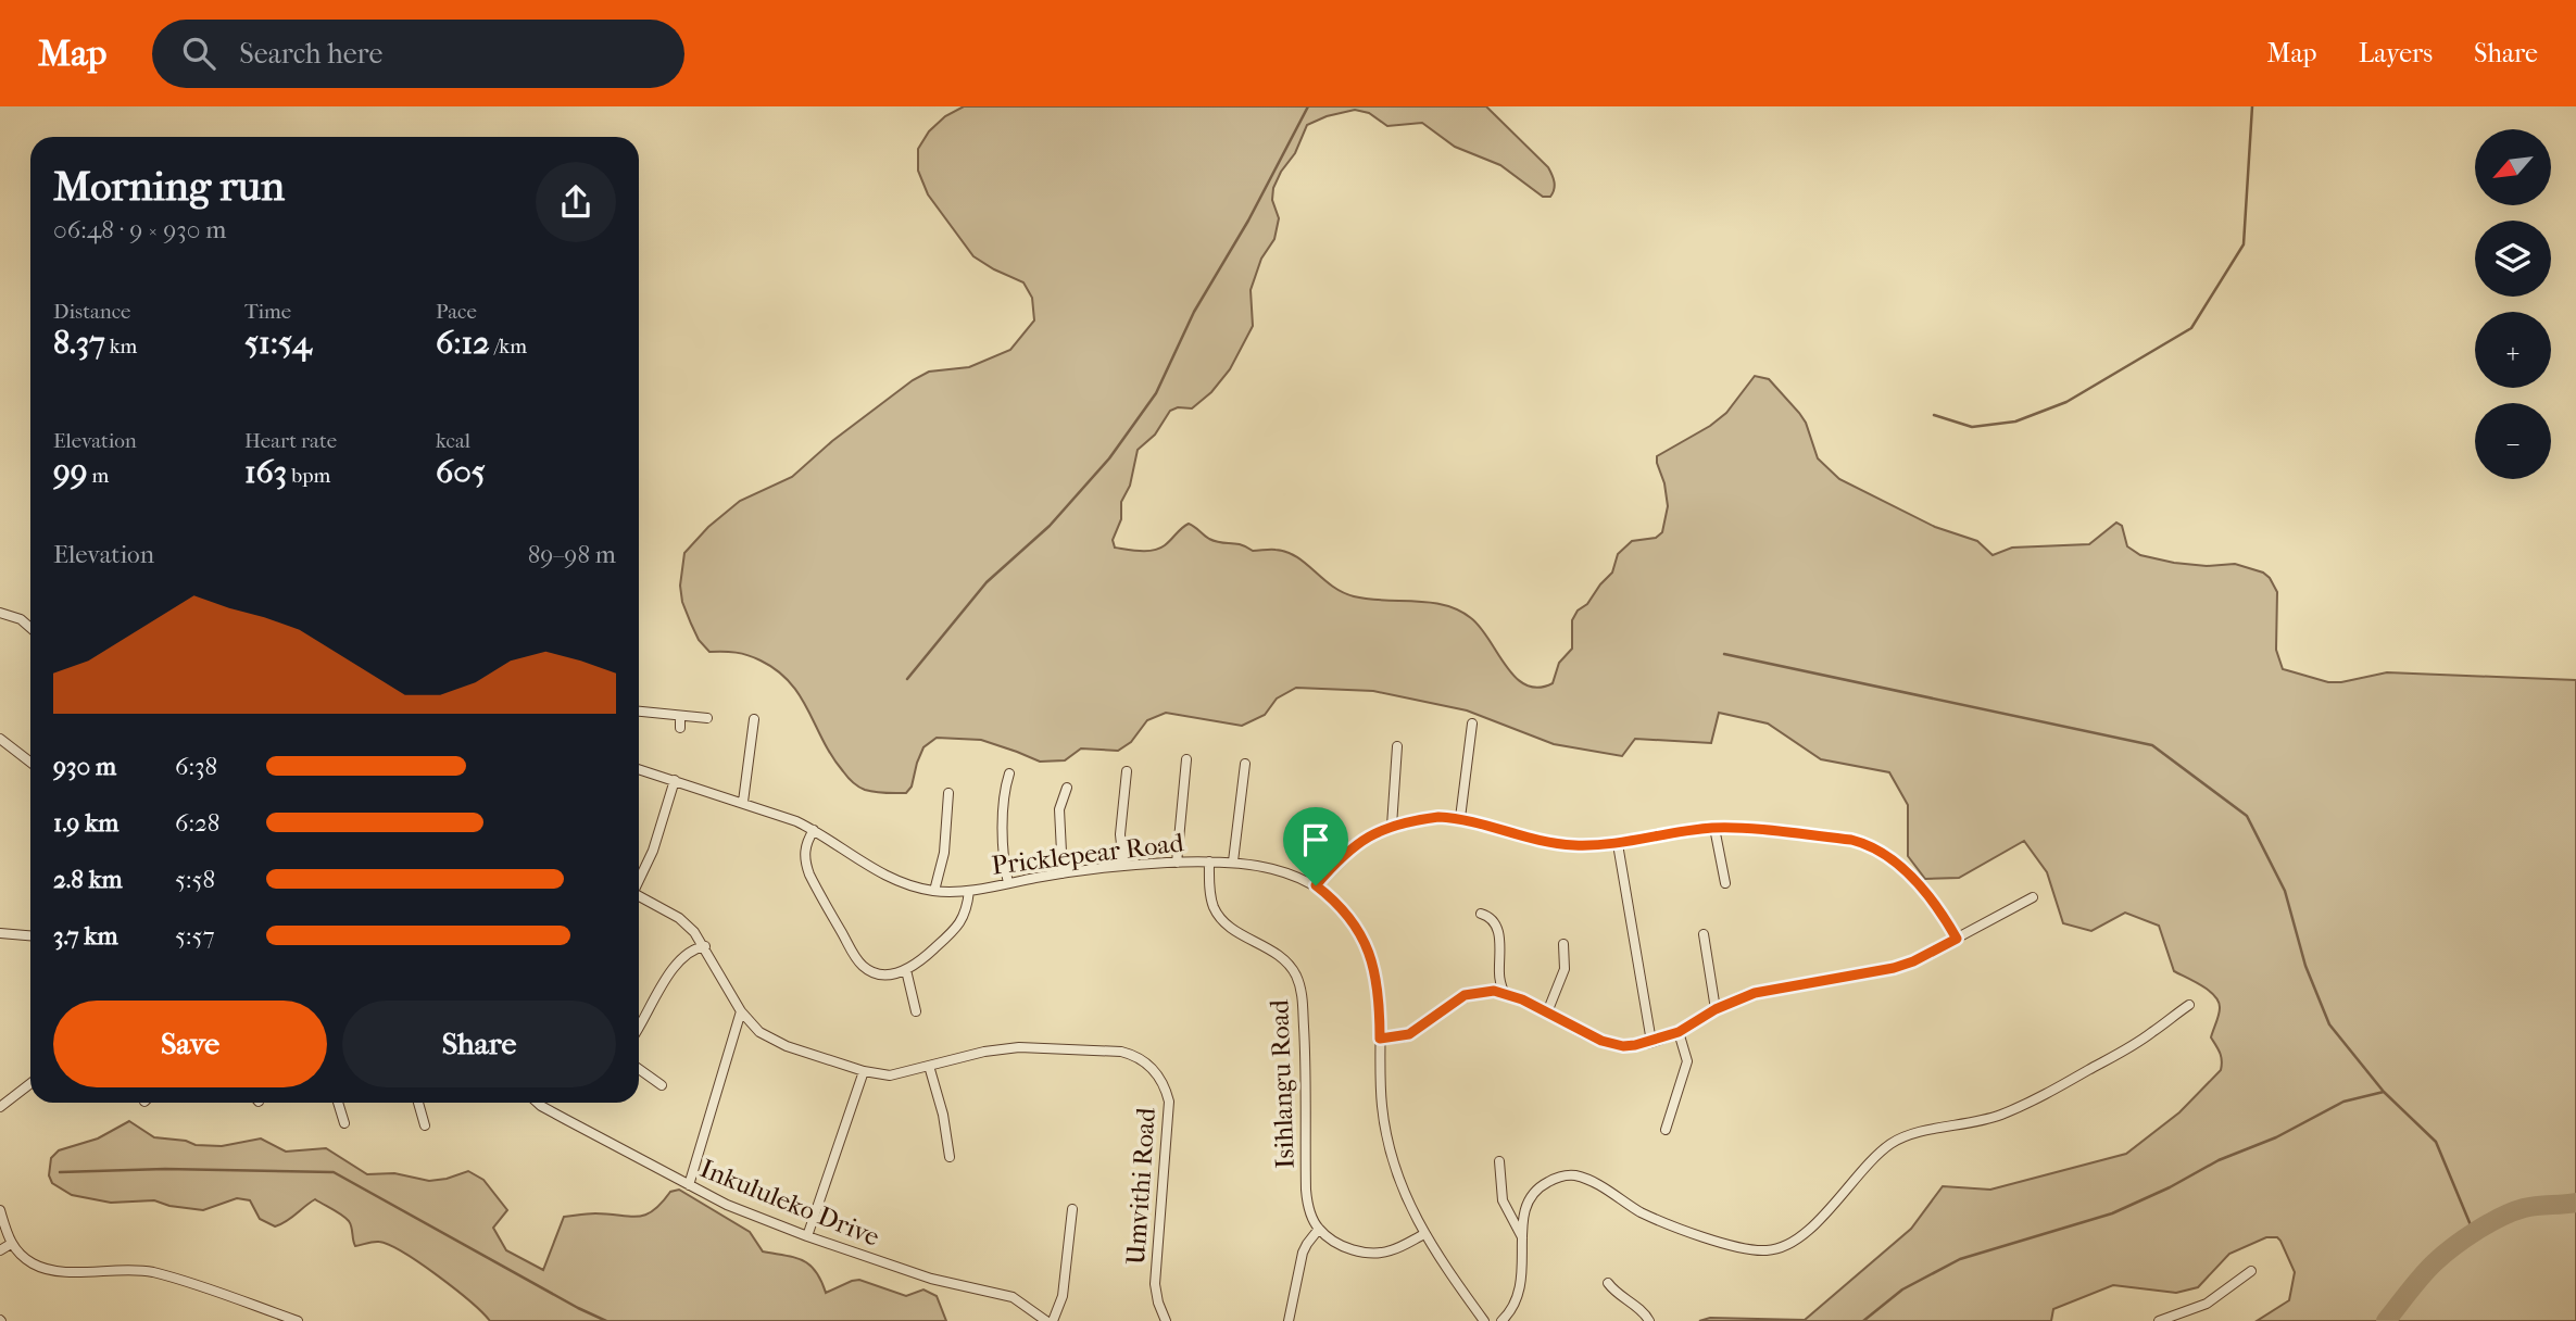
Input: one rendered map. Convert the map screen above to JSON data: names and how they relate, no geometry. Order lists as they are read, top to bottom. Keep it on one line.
{"streets":{"street":["Pricklepear Road","Isihlangu Road","Umvithi Road","Inkululeko Drive"]},"crossings":[["Pricklepear Road","Isihlangu Road"]],"north":"bottom left","page":{"header":"Map","search":"Search here","nav":["Map","Layers","Share"],"map_buttons":["+","−"],"heading":["Morning run","06:48 · 9 × 930 m"],"stats":[["Distance","8.37 km"],["Time","51:54"],["Pace","6:12 /km"],["Elevation","99 m"],["Heart rate","163 bpm"],["kcal","605"]],"chart":["Elevation","89–98 m"],"list":[{"name":"930 m","note":"6:38"},{"name":"1.9 km","note":"6:28"},{"name":"2.8 km","note":"5:58"},{"name":"3.7 km","note":"5:57"}],"buttons":["Save","Share"]}}
